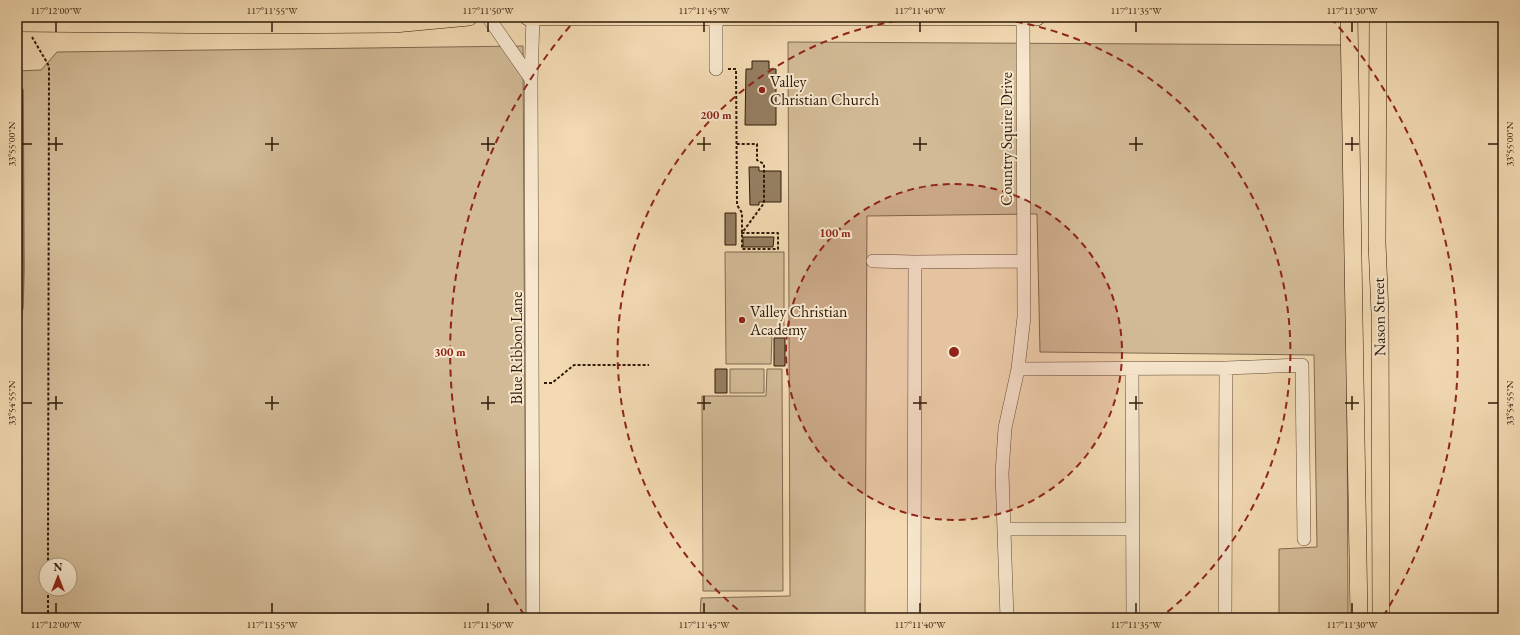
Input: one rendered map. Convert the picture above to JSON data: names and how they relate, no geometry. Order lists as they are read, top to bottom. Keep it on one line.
{"streets":{"main road":["Nason Street"],"street":["Country Squire Drive","Blue Ribbon Lane"]},"places":["Valley Christian Church","Valley Christian Academy"],"north":"top","coordinates":["117°12'00\"W","117°11'55\"W","117°11'50\"W","117°11'45\"W","117°11'40\"W","117°11'35\"W","117°11'30\"W","33°55'00\"N","33°54'55\"N"],"rings":["200 m","100 m","300 m"]}
